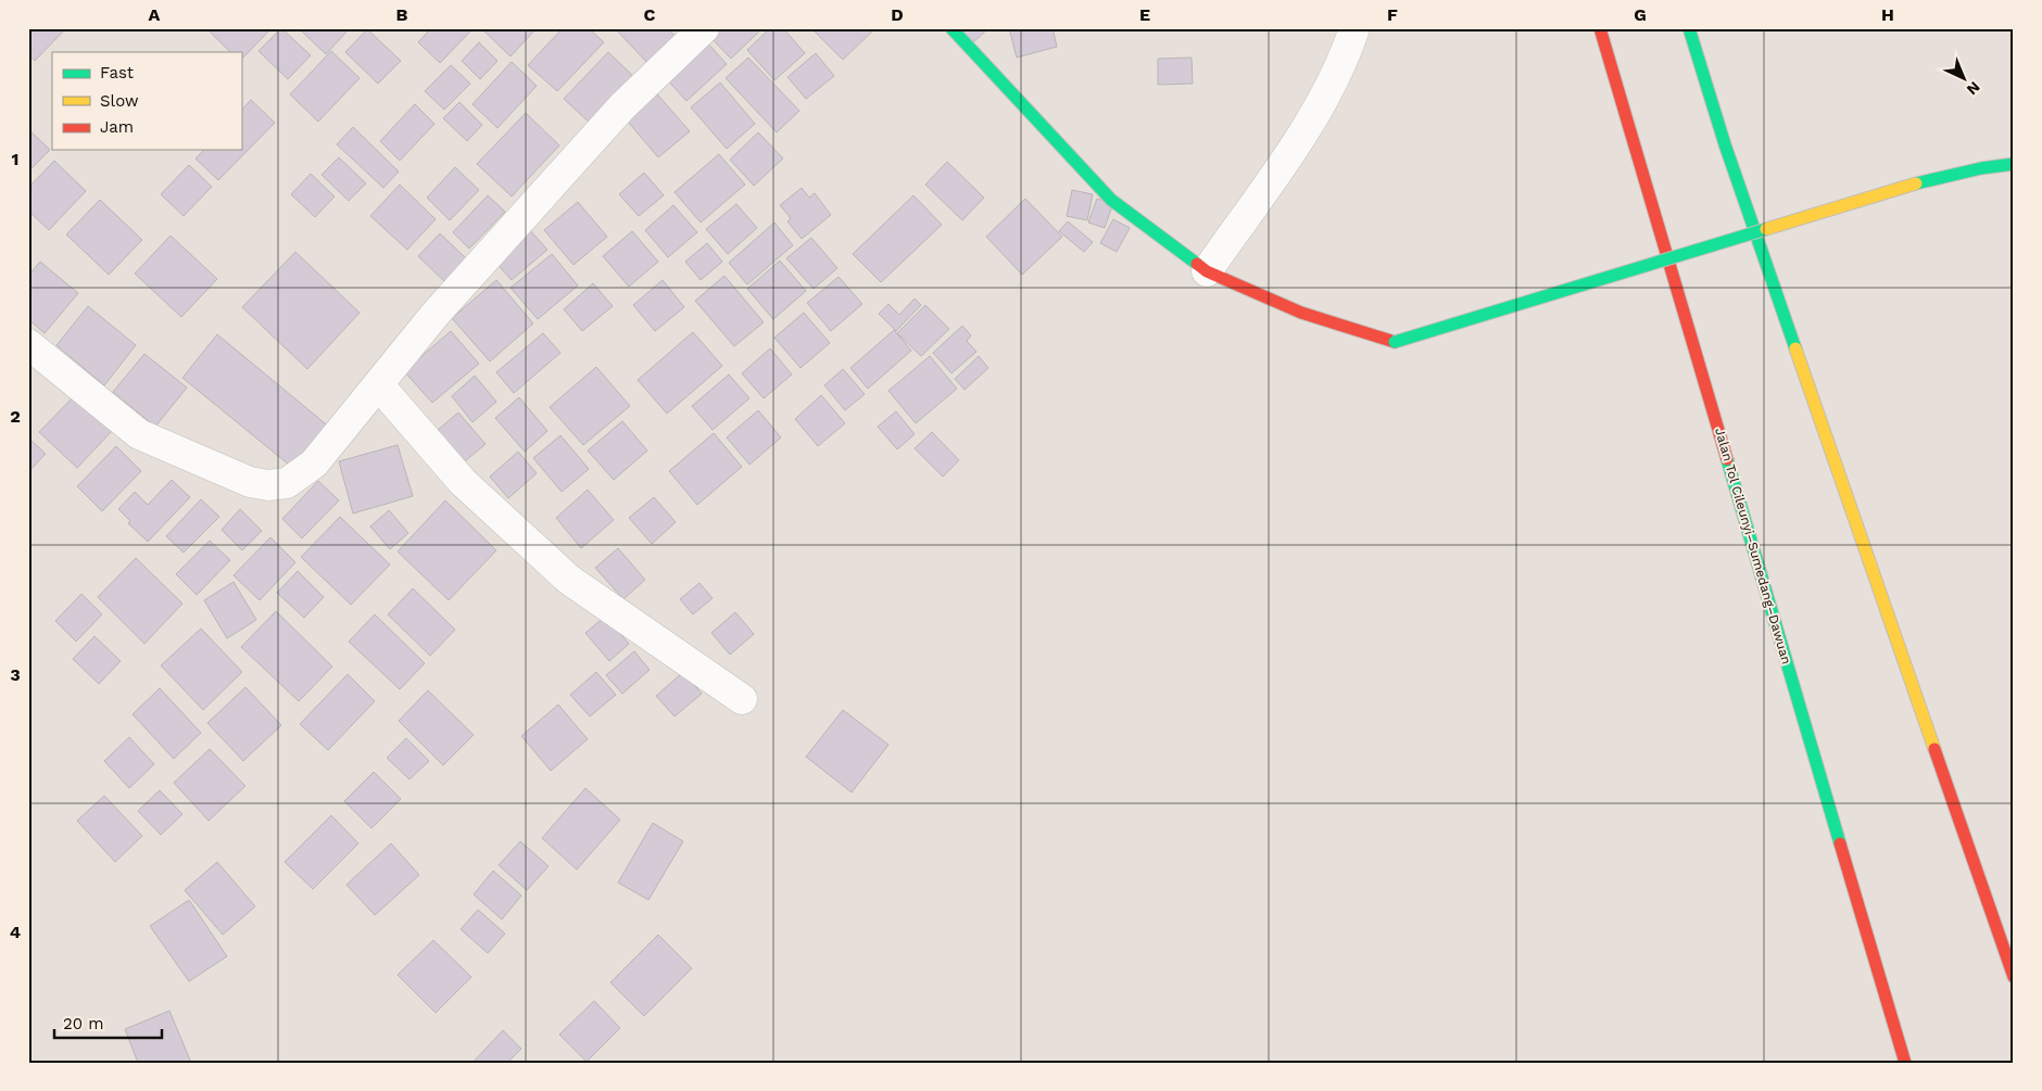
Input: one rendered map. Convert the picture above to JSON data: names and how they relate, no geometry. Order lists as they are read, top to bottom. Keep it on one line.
{"streets":{"main road":["Jalan Tol Cileunyi–Sumedang–Dawuan"]},"legend":["Fast","Slow","Jam"],"scale_bar":"20 m","north":"bottom right","grid":{"columns":["A","B","C","D","E","F","G","H"],"rows":["1","2","3","4"]}}
